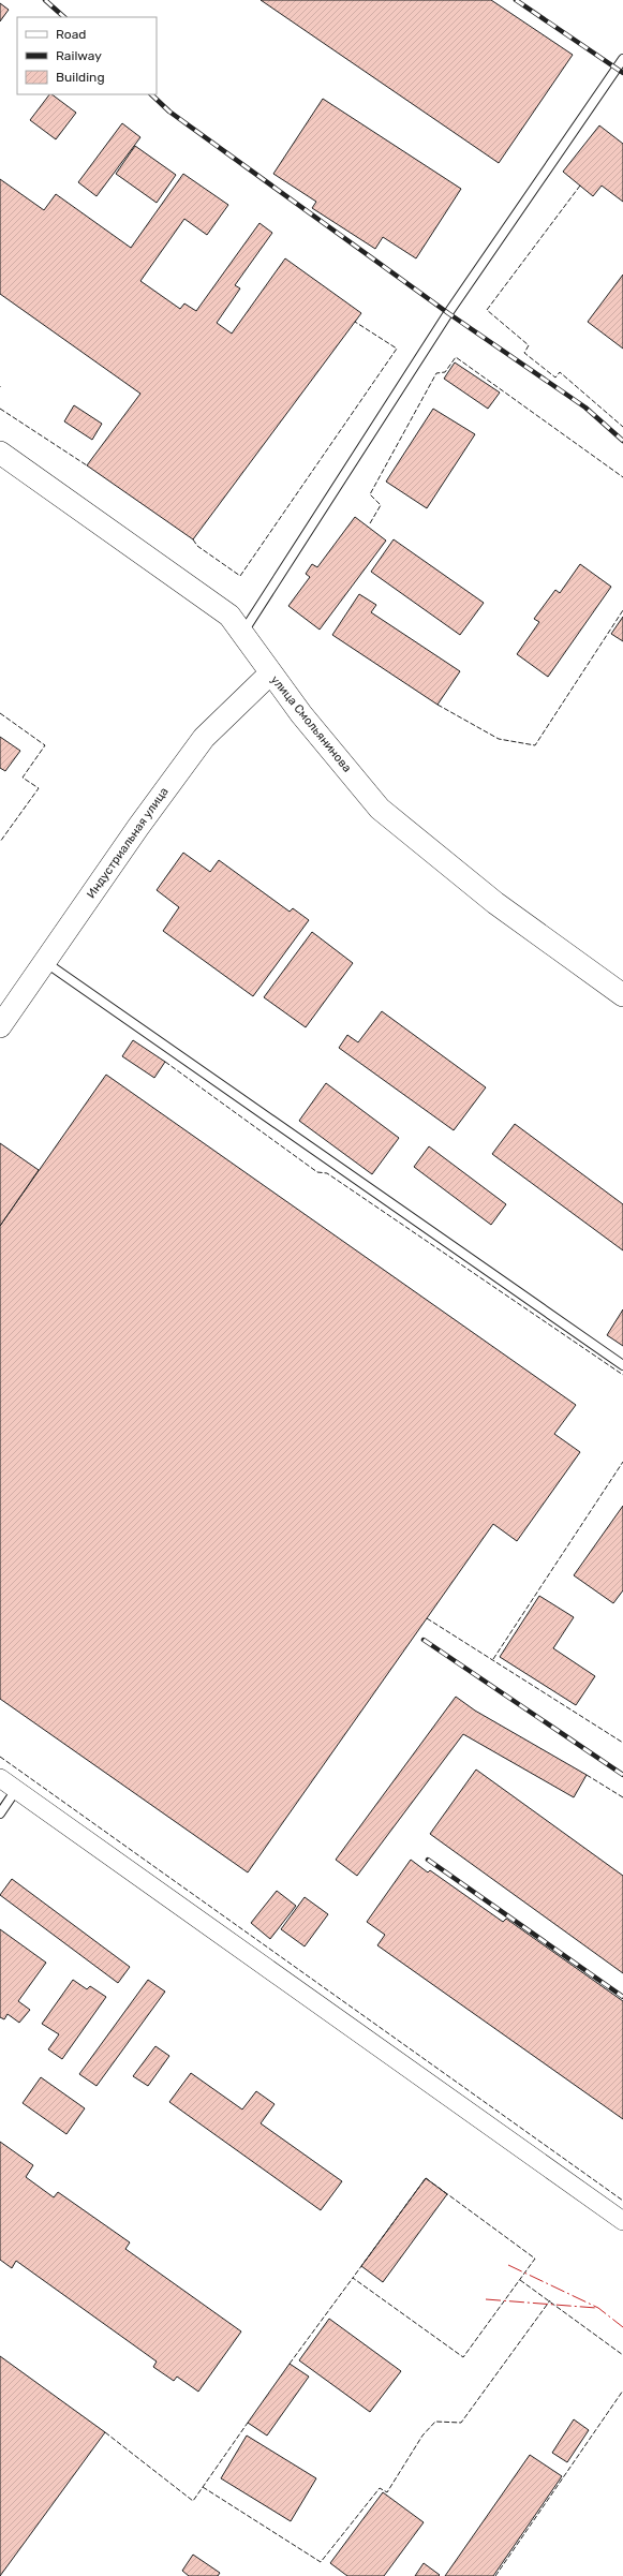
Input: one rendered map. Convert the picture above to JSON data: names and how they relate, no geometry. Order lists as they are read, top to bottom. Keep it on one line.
{"streets":{"street":["улица Смольянинова","Индустриальная улица"]},"crossings":[["улица Смольянинова","Индустриальная улица"]],"legend":["Road","Railway","Building"]}
